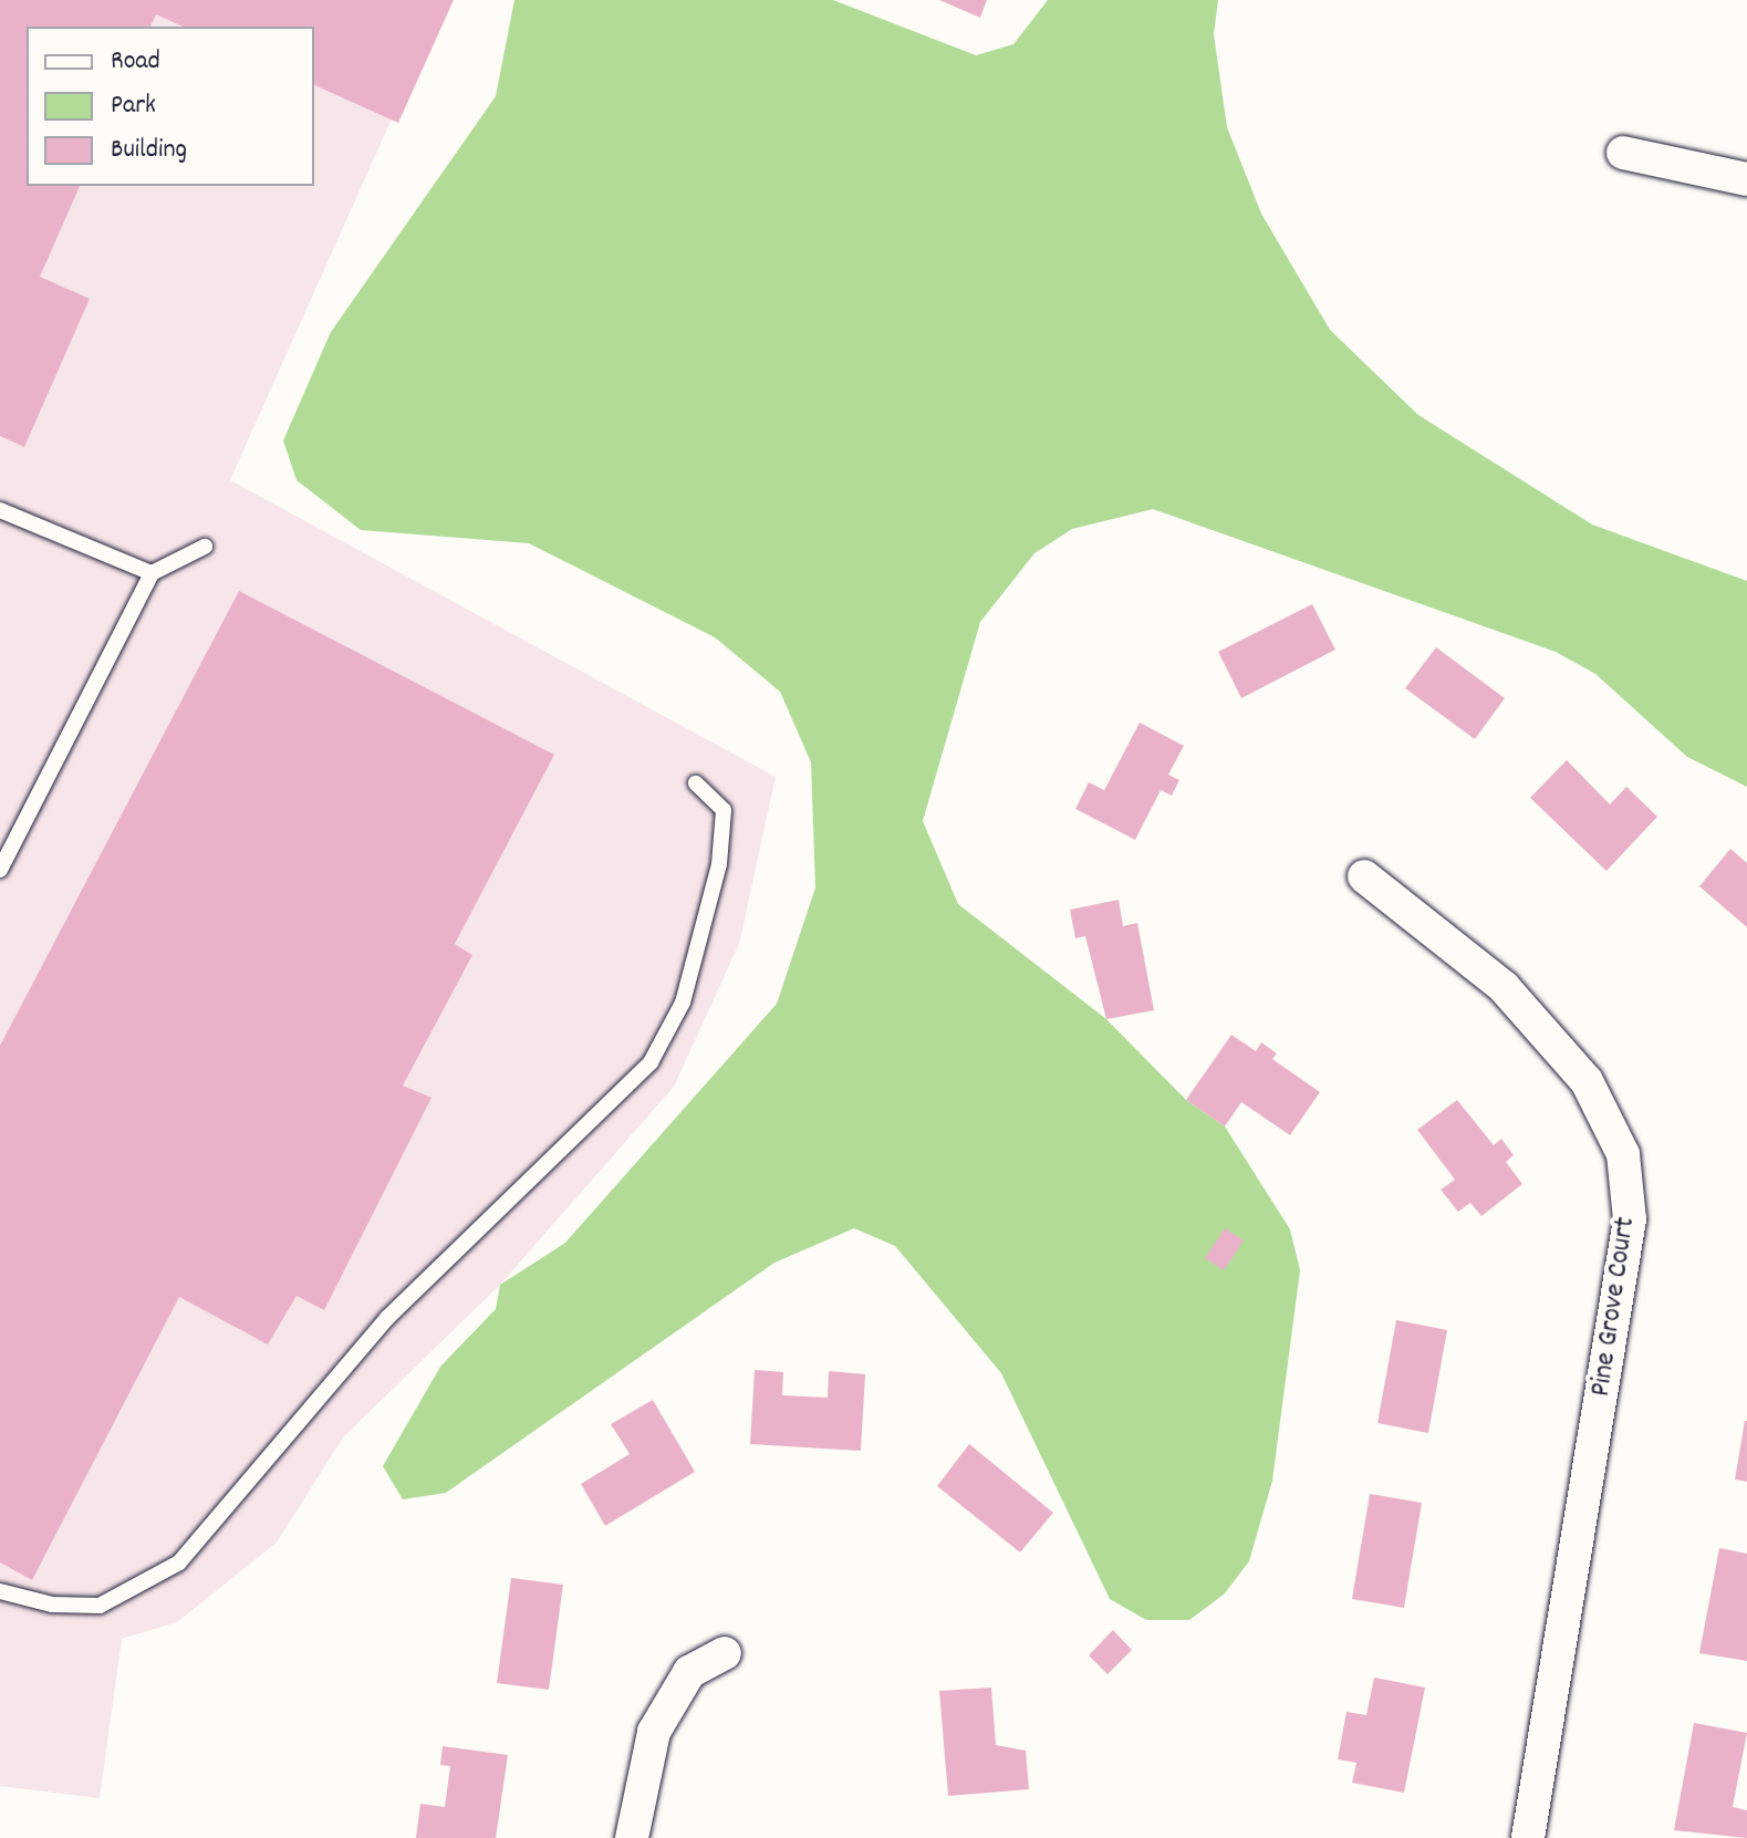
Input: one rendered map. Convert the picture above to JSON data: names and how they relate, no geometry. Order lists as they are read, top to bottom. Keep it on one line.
{"streets":{"street":["Pine Grove Court"]},"legend":["Road","Park","Building"]}
